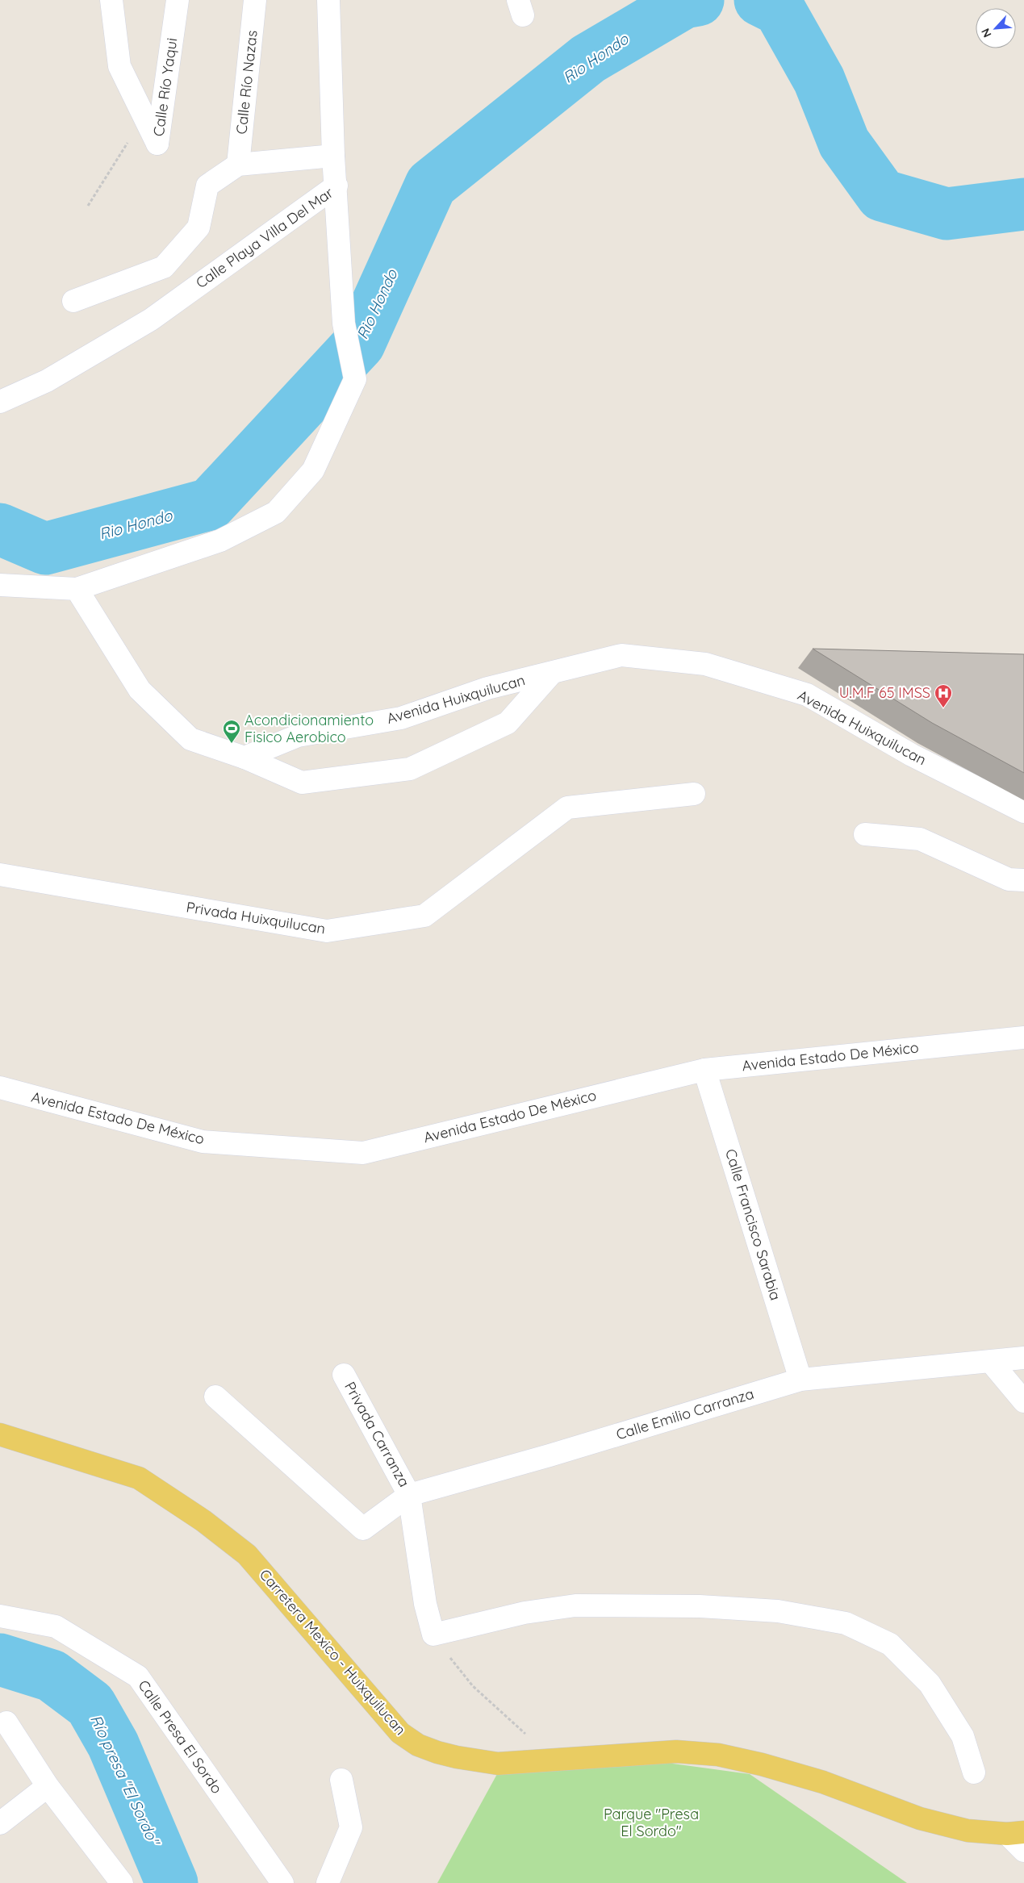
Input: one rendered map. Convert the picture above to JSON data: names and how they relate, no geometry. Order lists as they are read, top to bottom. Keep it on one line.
{"streets":{"main road":["Carretera Mexico - Huixquilucan"],"street":["Calle Río Nazas","Calle Río Yaqui","Calle Playa Villa Del Mar","Avenida Huixquilucan","Privada Huixquilucan","Avenida Estado De México","Calle Francisco Sarabia","Calle Emilio Carranza","Privada Carranza","Calle Presa El Sordo"]},"crossings":[["Calle Playa Villa Del Mar","Avenida Huixquilucan"],["Avenida Estado De México","Calle Francisco Sarabia"],["Calle Francisco Sarabia","Calle Emilio Carranza"],["Calle Emilio Carranza","Privada Carranza"]],"water":["Rio Hondo","Río presa \"El Sordo\""],"parks":["Parque \"Presa El Sordo\""],"places":{"hospital":["U.M.F 65 IMSS"],"sports":["Acondicionamiento Fisico Aerobico"]},"north":"bottom left"}
